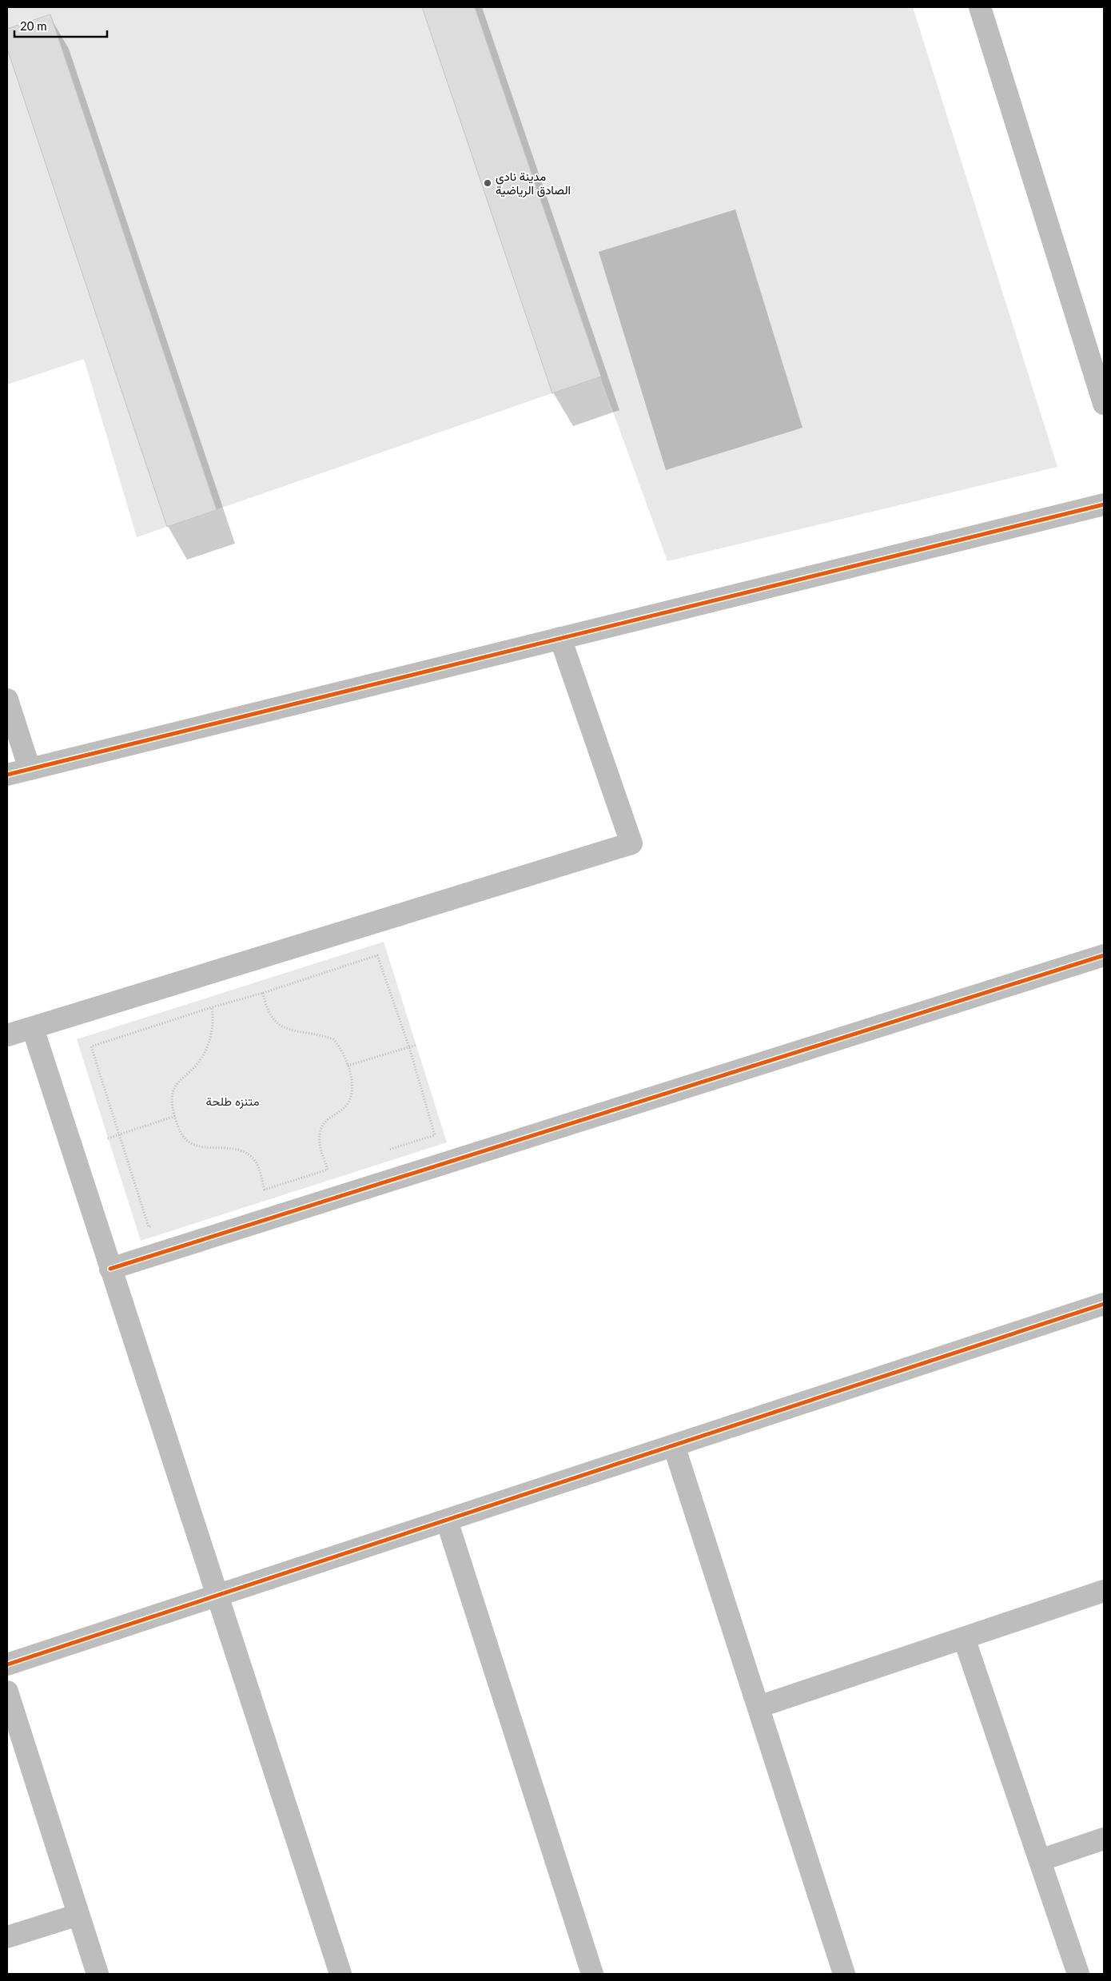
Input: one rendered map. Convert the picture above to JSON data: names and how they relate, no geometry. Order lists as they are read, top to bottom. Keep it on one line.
{"parks":["متنزه طلحة"],"places":["مدينة نادي الصادق الرياضية"],"scale_bar":"20 m"}
